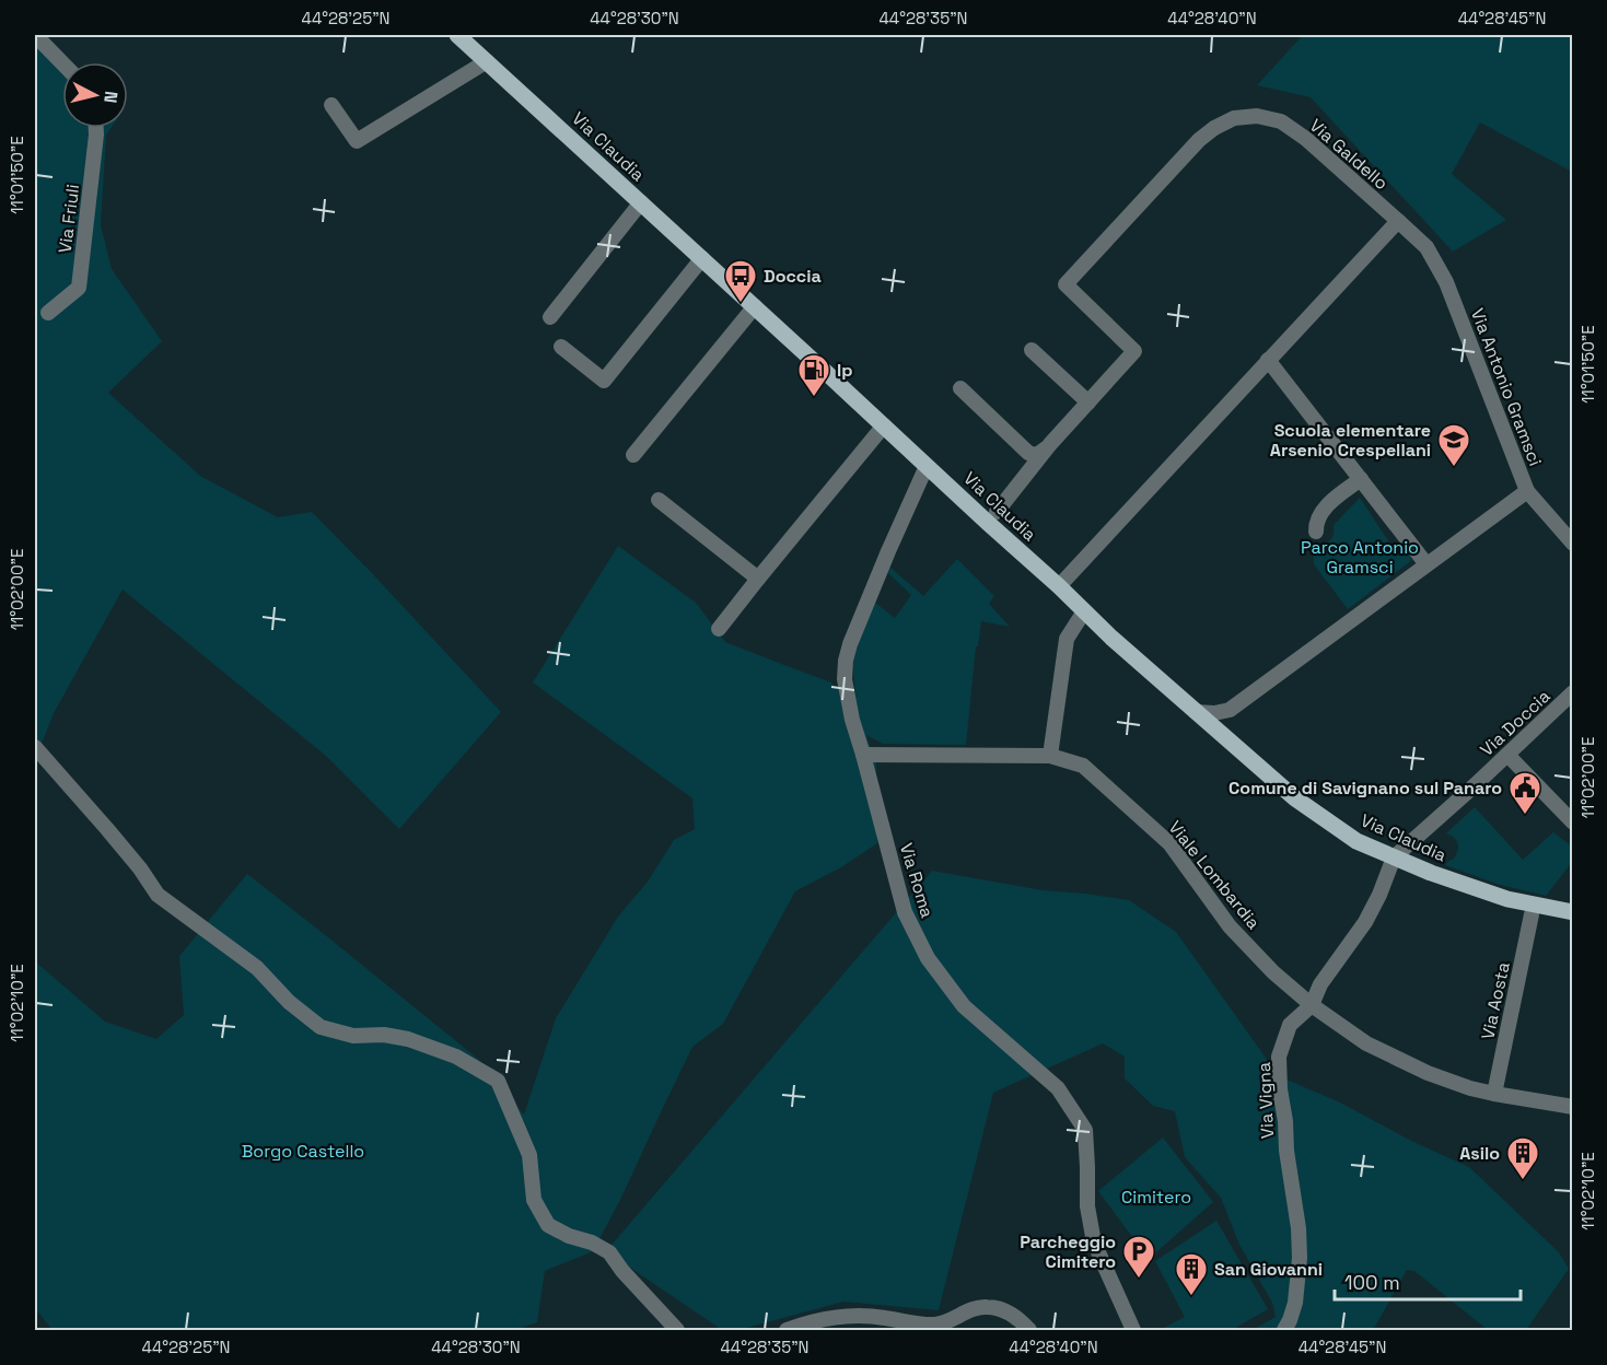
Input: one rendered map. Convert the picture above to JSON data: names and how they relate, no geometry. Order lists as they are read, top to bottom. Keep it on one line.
{"streets":{"main road":["Via Claudia"],"street":["Via Galdello","Via Friuli","Via Antonio Gramsci","Via Doccia","Viale Lombardia","Via Roma","Via Aosta","Via Vigna"]},"crossings":[["Via Claudia","Via Doccia"],["Via Claudia","Via Roma"],["Via Claudia","Via Vigna"],["Via Galdello","Via Antonio Gramsci"],["Via Doccia","Via Vigna"],["Viale Lombardia","Via Roma"],["Viale Lombardia","Via Aosta"],["Viale Lombardia","Via Vigna"]],"parks":["Parco Antonio Gramsci","Borgo Castello","Cimitero"],"places":{"bus stop":["Doccia"],"fuel station":["Ip"],"school or university":["Scuola elementare Arsenio Crespellani"],"public building":["Comune di Savignano sul Panaro"],"building":["Asilo","San Giovanni"],"parking":["Parcheggio Cimitero"]},"scale_bar":"100 m","north":"right","coordinates":["44°28'25\"N","44°28'30\"N","44°28'35\"N","44°28'40\"N","44°28'45\"N","11°01'50\"E","11°02'00\"E","11°02'10\"E"]}
